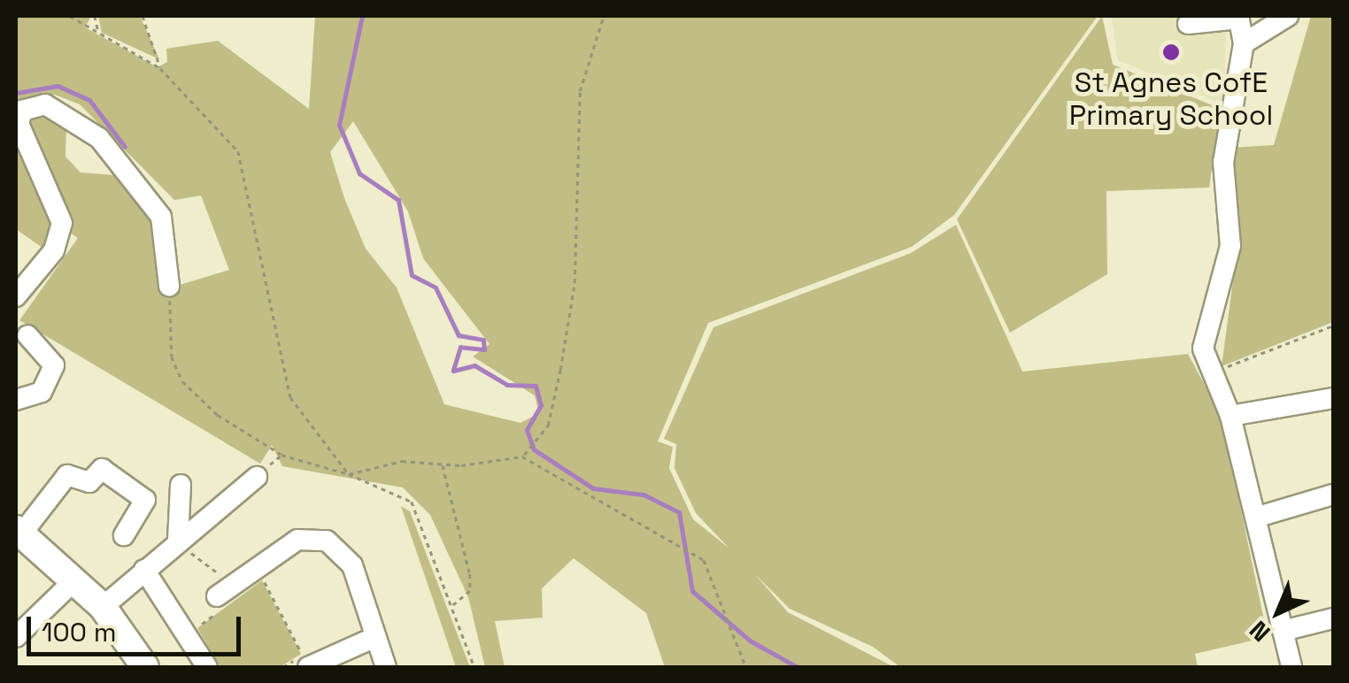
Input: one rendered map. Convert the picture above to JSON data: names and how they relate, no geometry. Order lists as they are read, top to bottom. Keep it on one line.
{"places":["St Agnes CofE Primary School"],"scale_bar":"100 m","north":"bottom left"}
